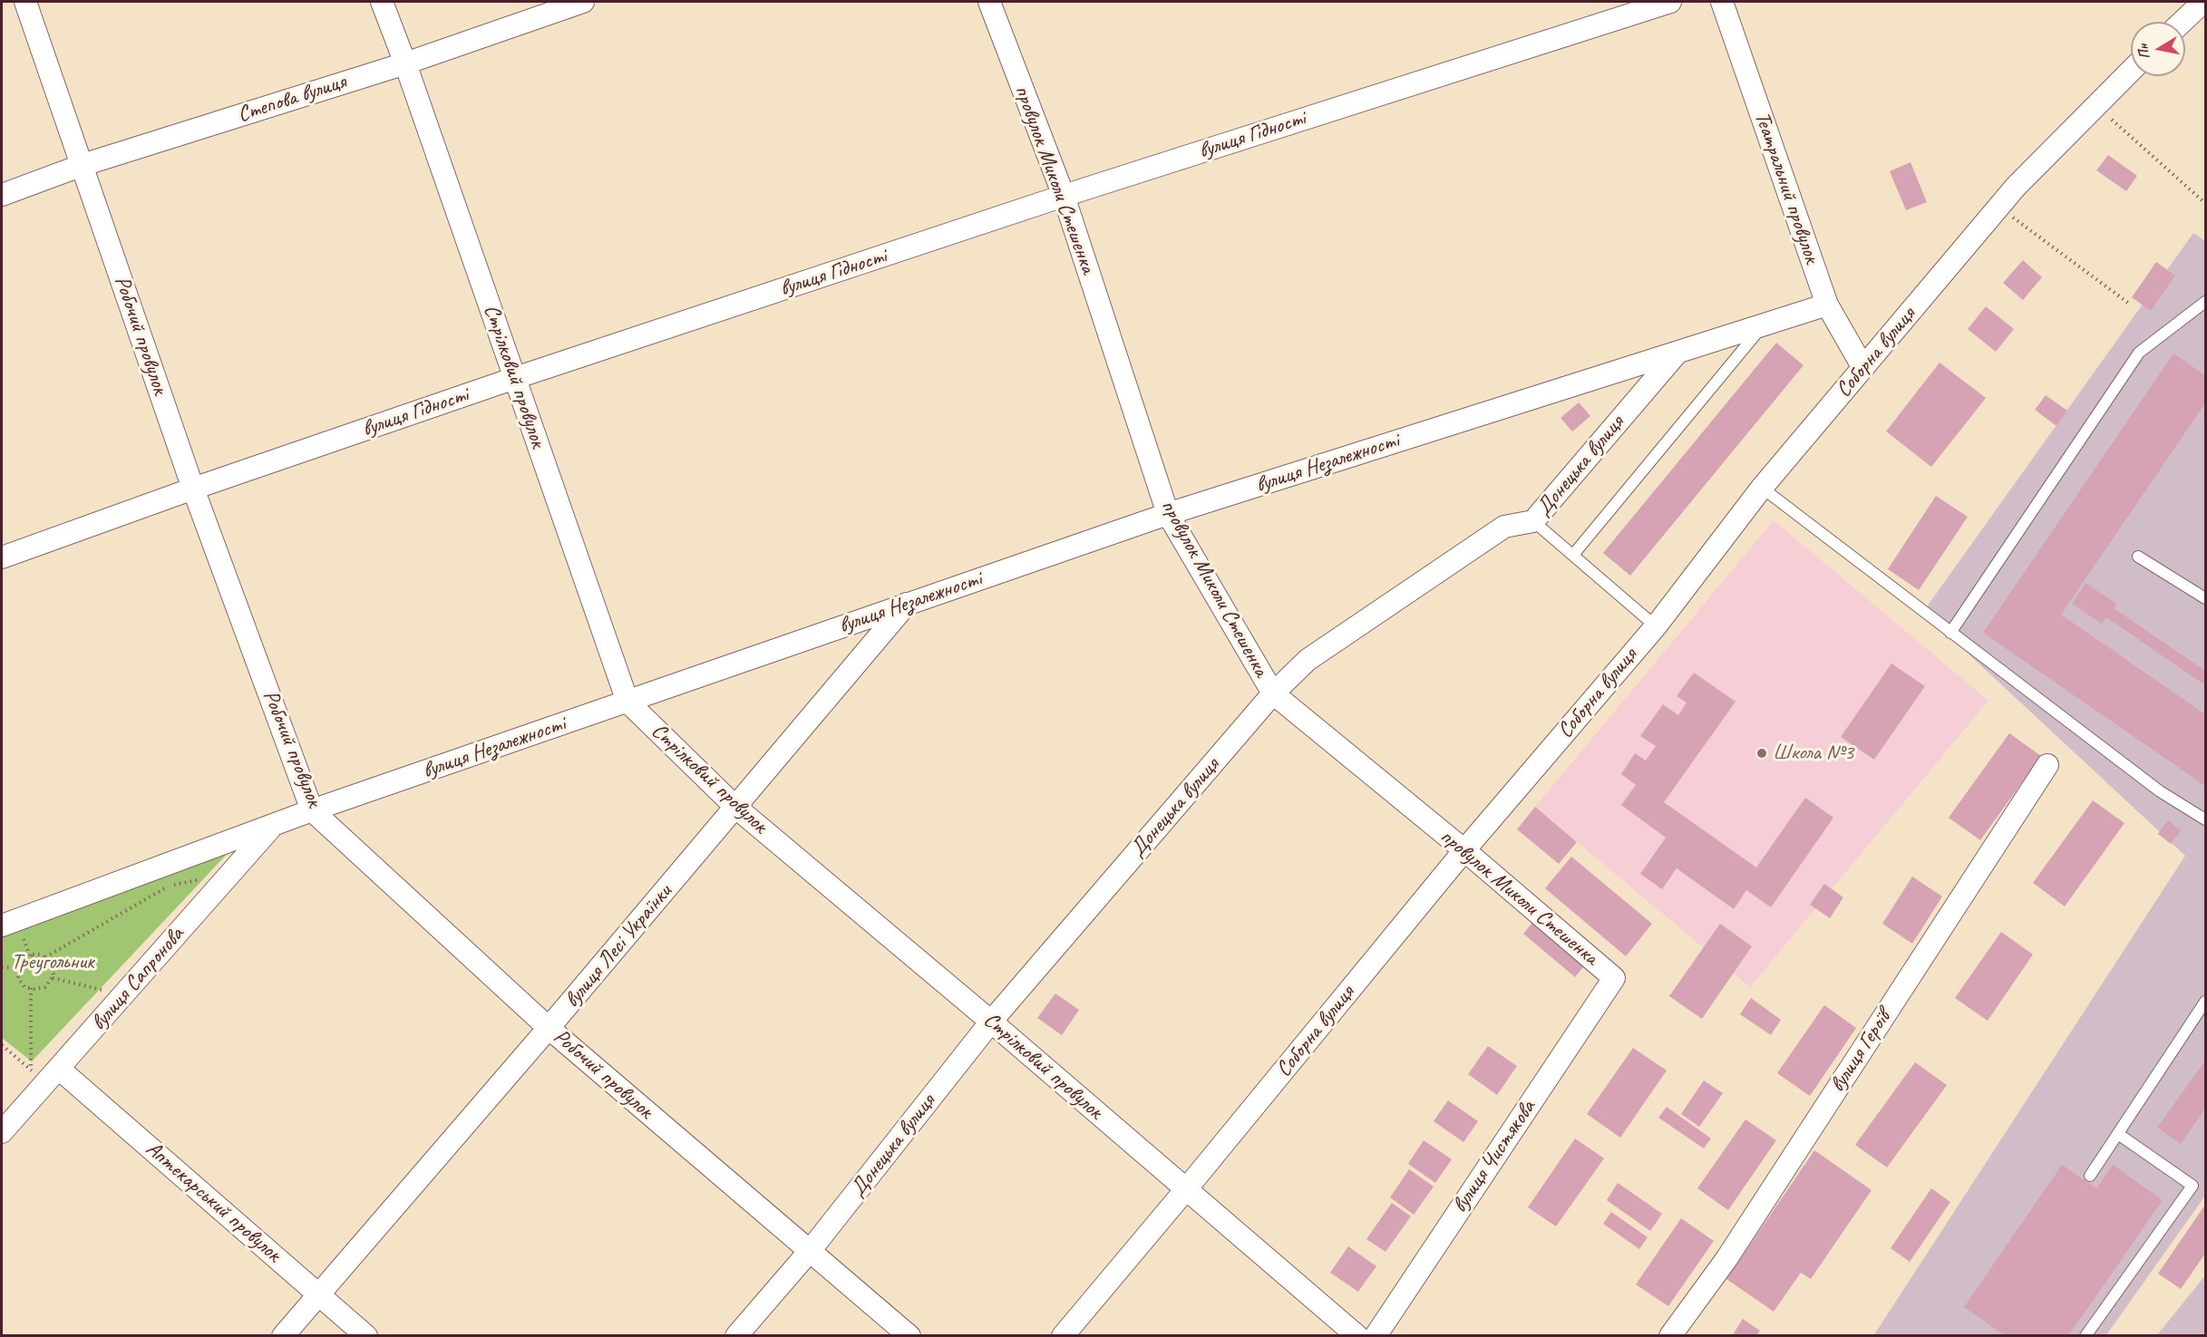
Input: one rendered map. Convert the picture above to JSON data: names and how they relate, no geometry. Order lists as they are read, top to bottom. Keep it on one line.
{"streets":{"street":["Степова вулиця","вулиця Гідності","провулок Миколи Стешенка","Театральний провулок","Робочий провулок","Соборна вулиця","Стрілковий провулок","вулиця Незалежності","Донецька вулиця","вулиця Лесі Українки","вулиця Сапронова","вулиця Героїв","вулиця Чистякова","Аптекарський провулок"]},"crossings":[["Степова вулиця","Робочий провулок"],["Степова вулиця","Стрілковий провулок"],["вулиця Гідності","провулок Миколи Стешенка"],["вулиця Гідності","Робочий провулок"],["вулиця Гідності","Стрілковий провулок"],["провулок Миколи Стешенка","Соборна вулиця"],["провулок Миколи Стешенка","вулиця Незалежності"],["провулок Миколи Стешенка","Донецька вулиця"],["провулок Миколи Стешенка","вулиця Чистякова"],["Театральний провулок","Соборна вулиця"],["Театральний провулок","вулиця Незалежності"],["Робочий провулок","вулиця Незалежності"],["Робочий провулок","Донецька вулиця"],["Робочий провулок","вулиця Лесі Українки"],["Соборна вулиця","Стрілковий провулок"],["Стрілковий провулок","вулиця Незалежності"],["Стрілковий провулок","Донецька вулиця"],["Стрілковий провулок","вулиця Лесі Українки"],["вулиця Незалежності","Донецька вулиця"],["вулиця Незалежності","вулиця Лесі Українки"],["вулиця Незалежності","вулиця Сапронова"],["вулиця Лесі Українки","Аптекарський провулок"],["вулиця Сапронова","Аптекарський провулок"]],"parks":["Треугольник"],"places":["Школа №3"],"north":"left"}
